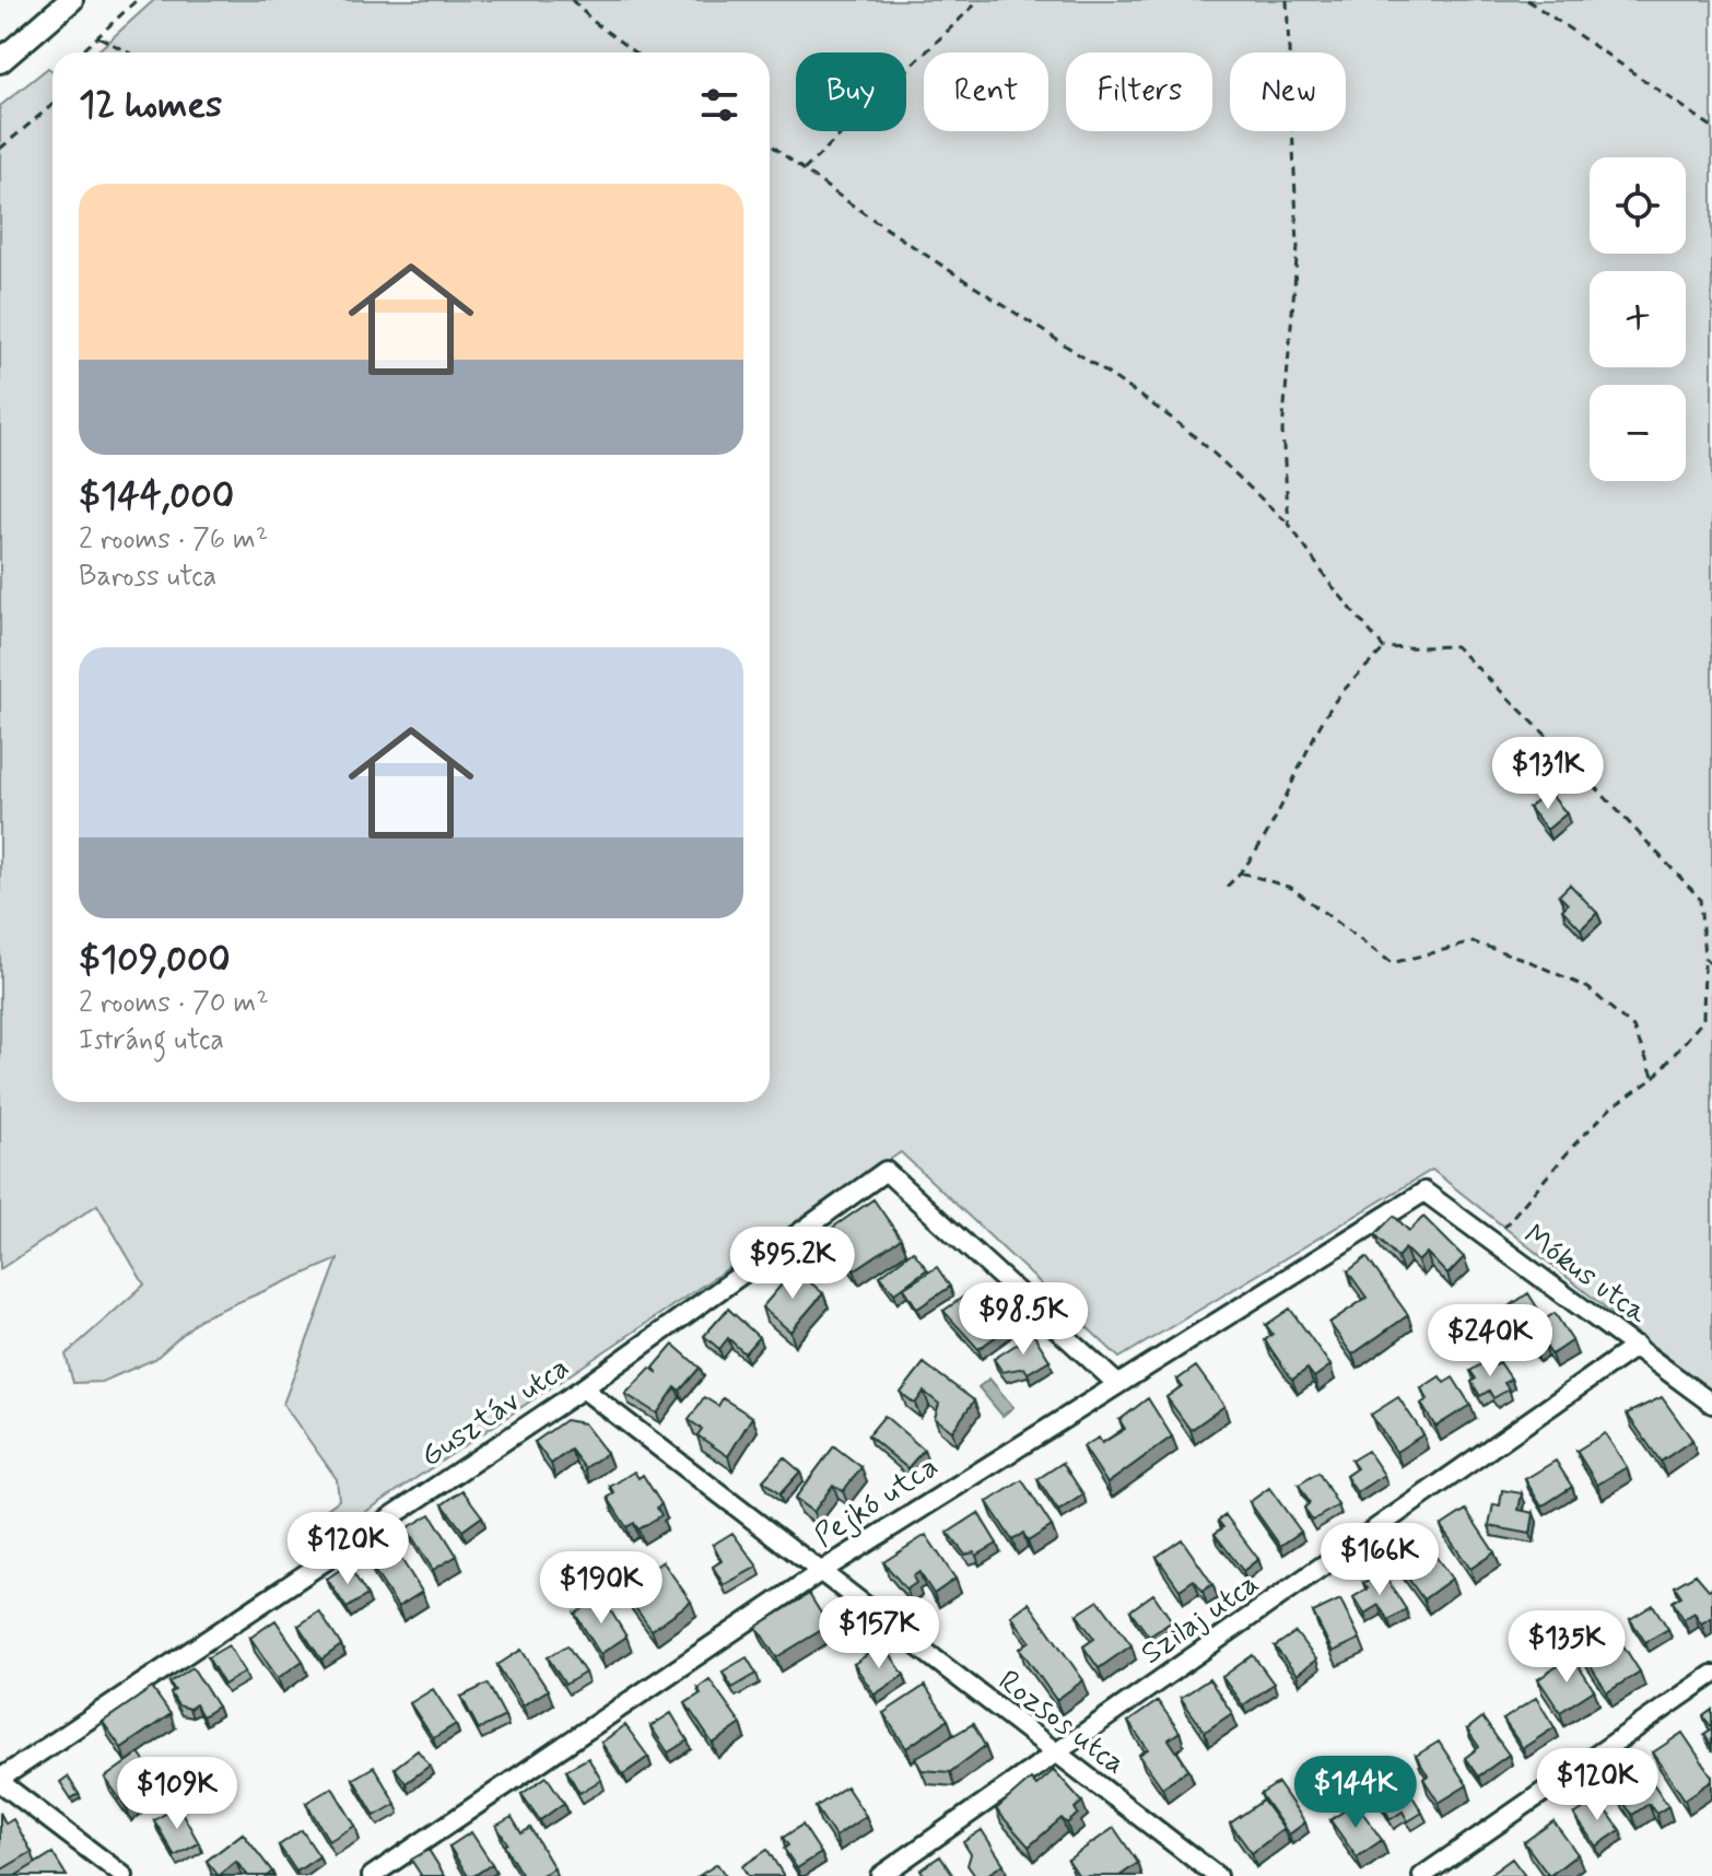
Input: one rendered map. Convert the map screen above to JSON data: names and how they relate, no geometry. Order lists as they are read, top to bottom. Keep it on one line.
{"streets":{"street":["Mókus utca","Gusztáv utca","Pejkó utca","Szilaj utca","Rozsos utca"]},"crossings":[["Mókus utca","Pejkó utca"],["Mókus utca","Szilaj utca"],["Gusztáv utca","Pejkó utca"],["Gusztáv utca","Rozsos utca"],["Pejkó utca","Rozsos utca"],["Szilaj utca","Rozsos utca"]],"page":{"chip":["Buy","Rent","Filters","New"],"heading":"12 homes","map_buttons":["+","−"],"list":[{"name":"$144,000","note":"2 rooms · 76 m² · Baross utca"},{"name":"$109,000","note":"2 rooms · 70 m² · Istráng utca"}],"price":["$131K","$95.2K","$98.5K","$240K","$120K","$166K","$190K","$157K","$135K","$120K","$144K","$109K"]}}
